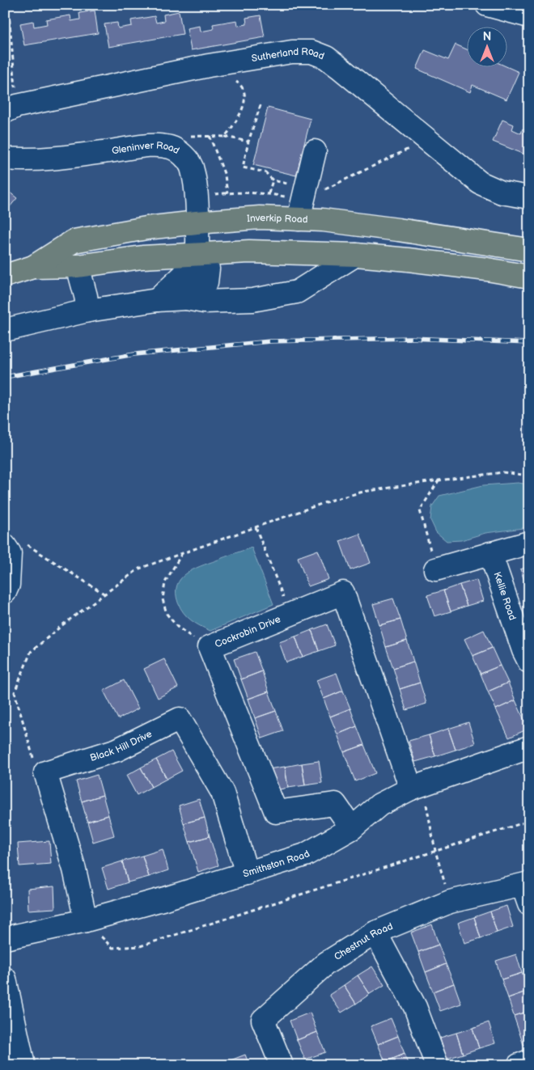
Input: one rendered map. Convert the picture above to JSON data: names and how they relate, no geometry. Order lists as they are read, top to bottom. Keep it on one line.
{"streets":{"highway":["Inverkip Road"],"street":["Sutherland Road","Gleninver Road","Kellie Road","Cockrobin Drive","Black Hill Drive","Smithston Road","Chestnut Road"]},"crossings":[["Gleninver Road","Inverkip Road"],["Cockrobin Drive","Smithston Road"],["Black Hill Drive","Smithston Road"]],"north":"top"}
